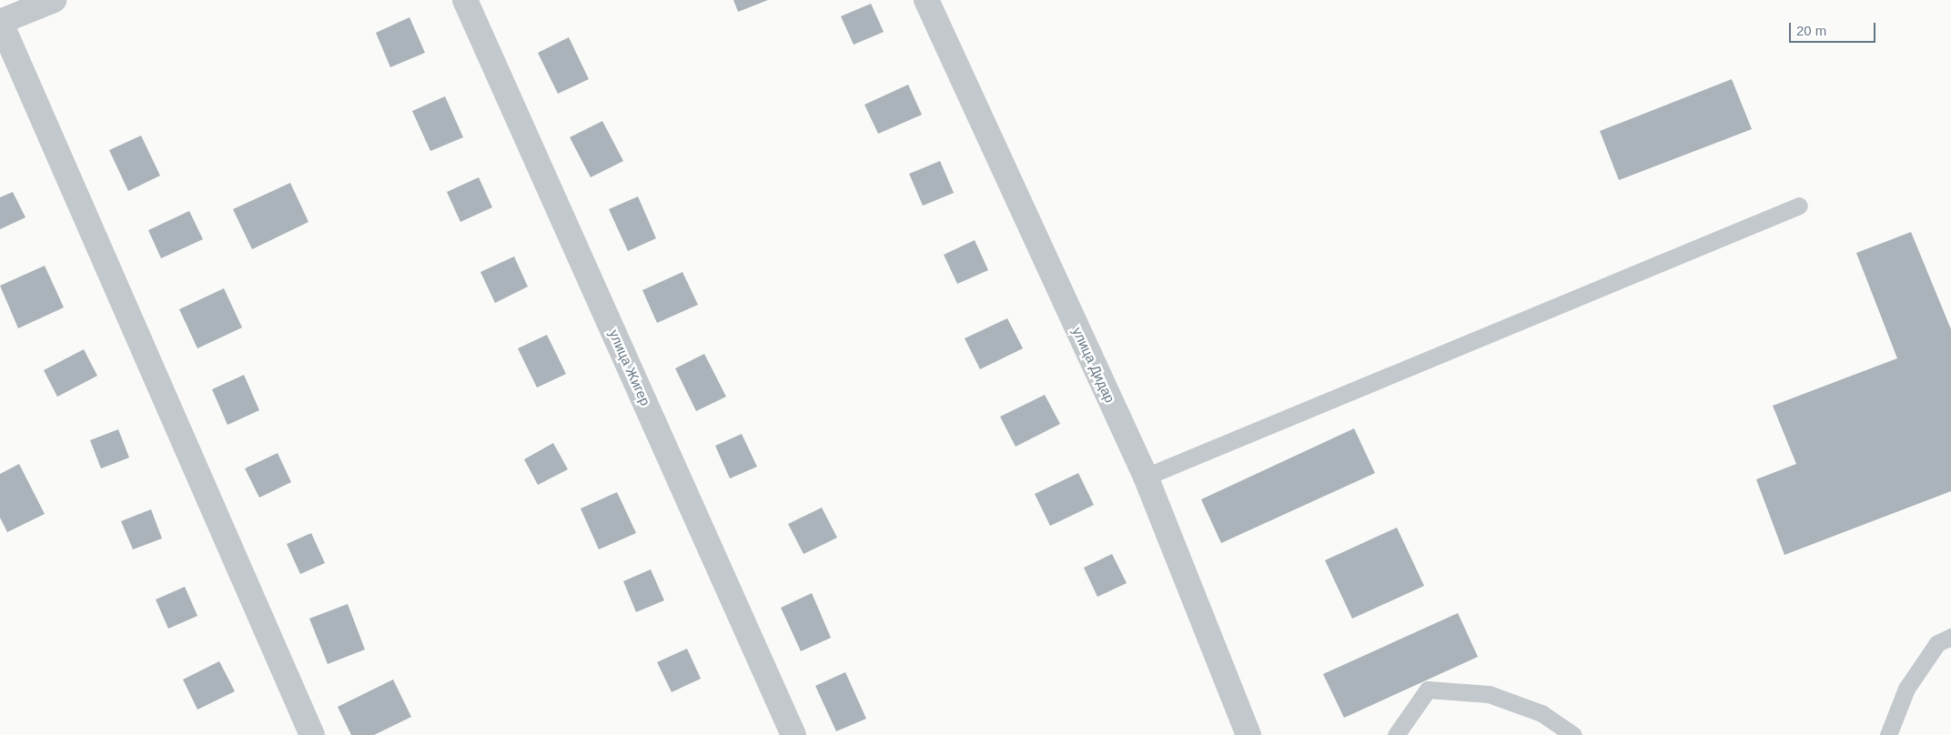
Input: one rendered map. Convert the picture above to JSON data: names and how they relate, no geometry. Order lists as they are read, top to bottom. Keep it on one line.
{"streets":{"street":["улица Дидар","улица Жигер"]},"scale_bar":"20 m"}
